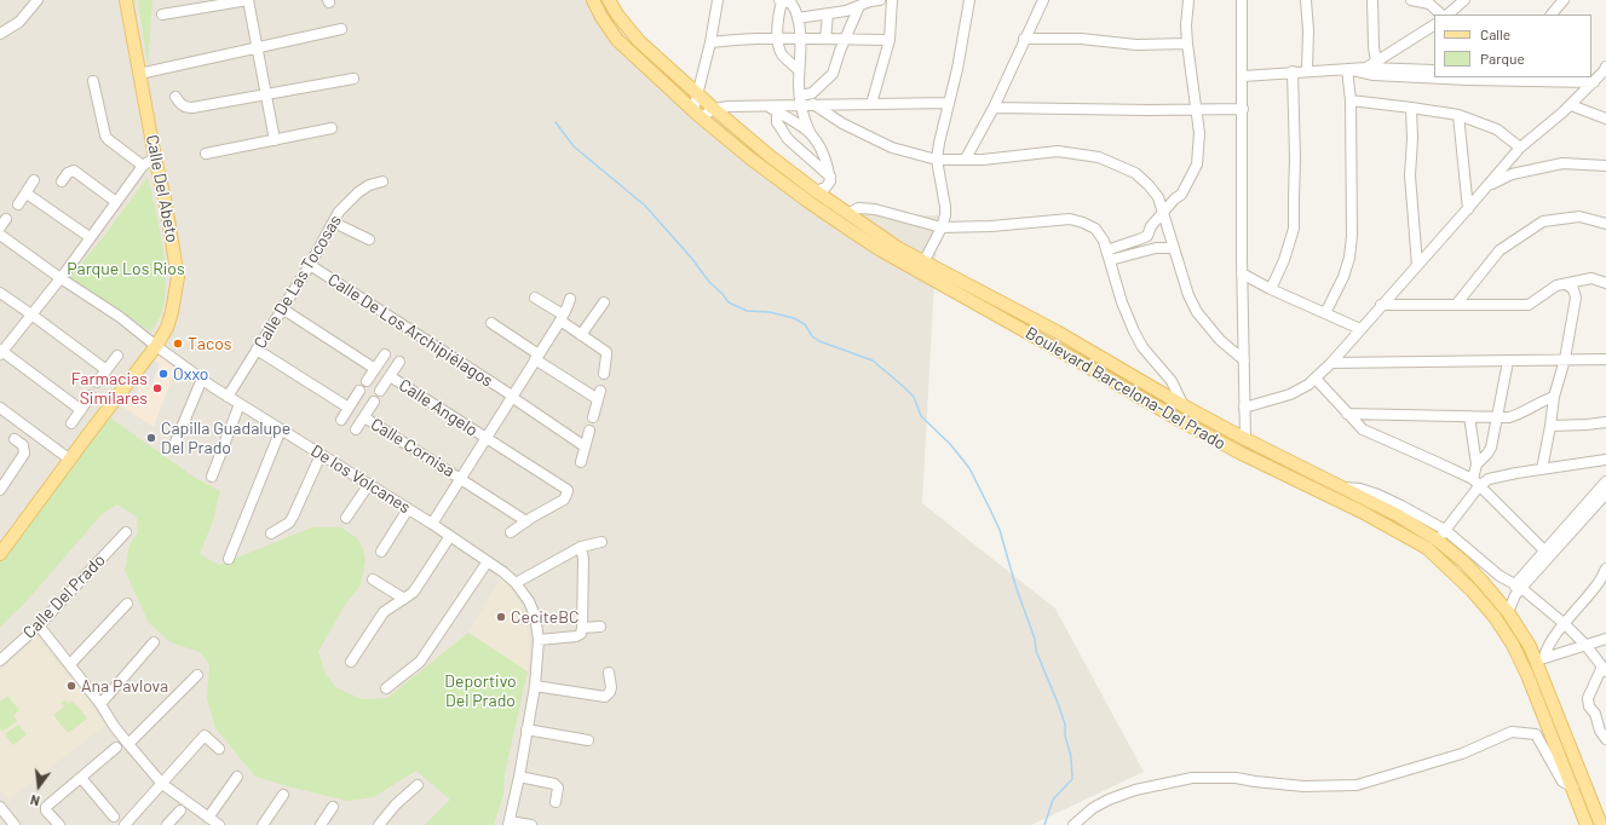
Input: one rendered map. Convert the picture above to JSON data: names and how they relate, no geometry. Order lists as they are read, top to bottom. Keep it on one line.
{"streets":{"main road":["Calle Del Abeto","Boulevard Barcelona-Del Prado"],"street":["Calle De Las Tocosas","Calle De Los Archipiélagos","Calle Angelo","Calle Cornisa","De los Volcanes","Calle Del Prado"]},"crossings":[["Calle Del Abeto","De los Volcanes"],["Calle De Las Tocosas","Calle De Los Archipiélagos"],["Calle De Las Tocosas","De los Volcanes"],["Calle Angelo","Calle Cornisa"]],"parks":["Parque Los Rios","Deportivo Del Prado"],"places":["Tacos","Oxxo","Farmacias Similares","Capilla Guadalupe Del Prado","CeciteBC","Ana Pavlova"],"legend":["Calle","Parque"],"north":"bottom"}
